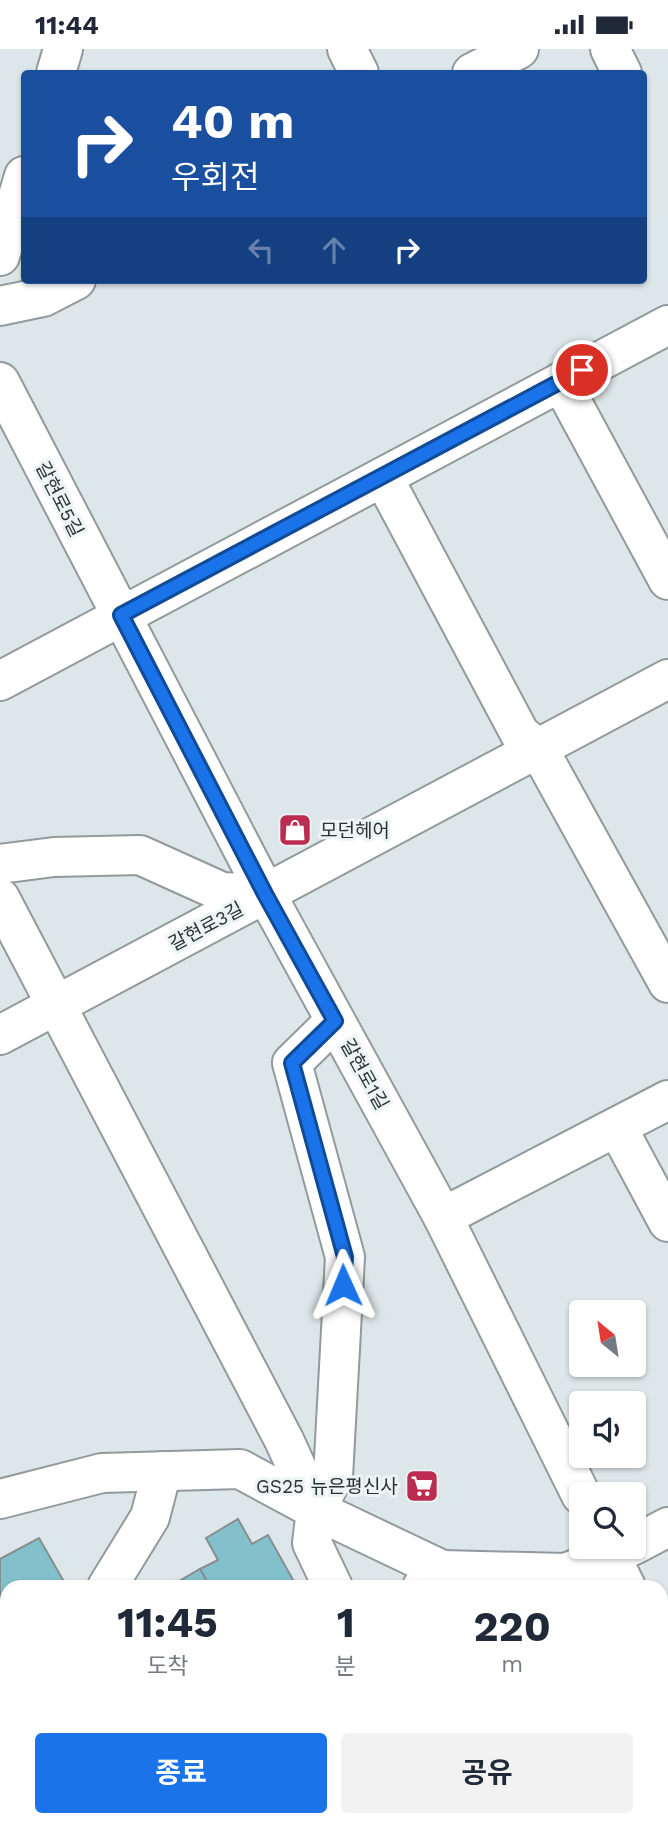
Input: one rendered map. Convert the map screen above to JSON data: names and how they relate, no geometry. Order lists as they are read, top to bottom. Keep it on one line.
{"streets":{"street":["갈현로5길","갈현로3길","갈현로1길"]},"crossings":[["갈현로5길","갈현로3길"],["갈현로5길","갈현로1길"],["갈현로3길","갈현로1길"]],"places":{"shop":["모던헤어"],"supermarket":["GS25 뉴은평신사"]},"north":"top left","page":{"status":"11:44","turn":["40 m","우회전"],"eta":["11:45","도착","1","분","220","m"],"buttons":["종료","공유"]}}
